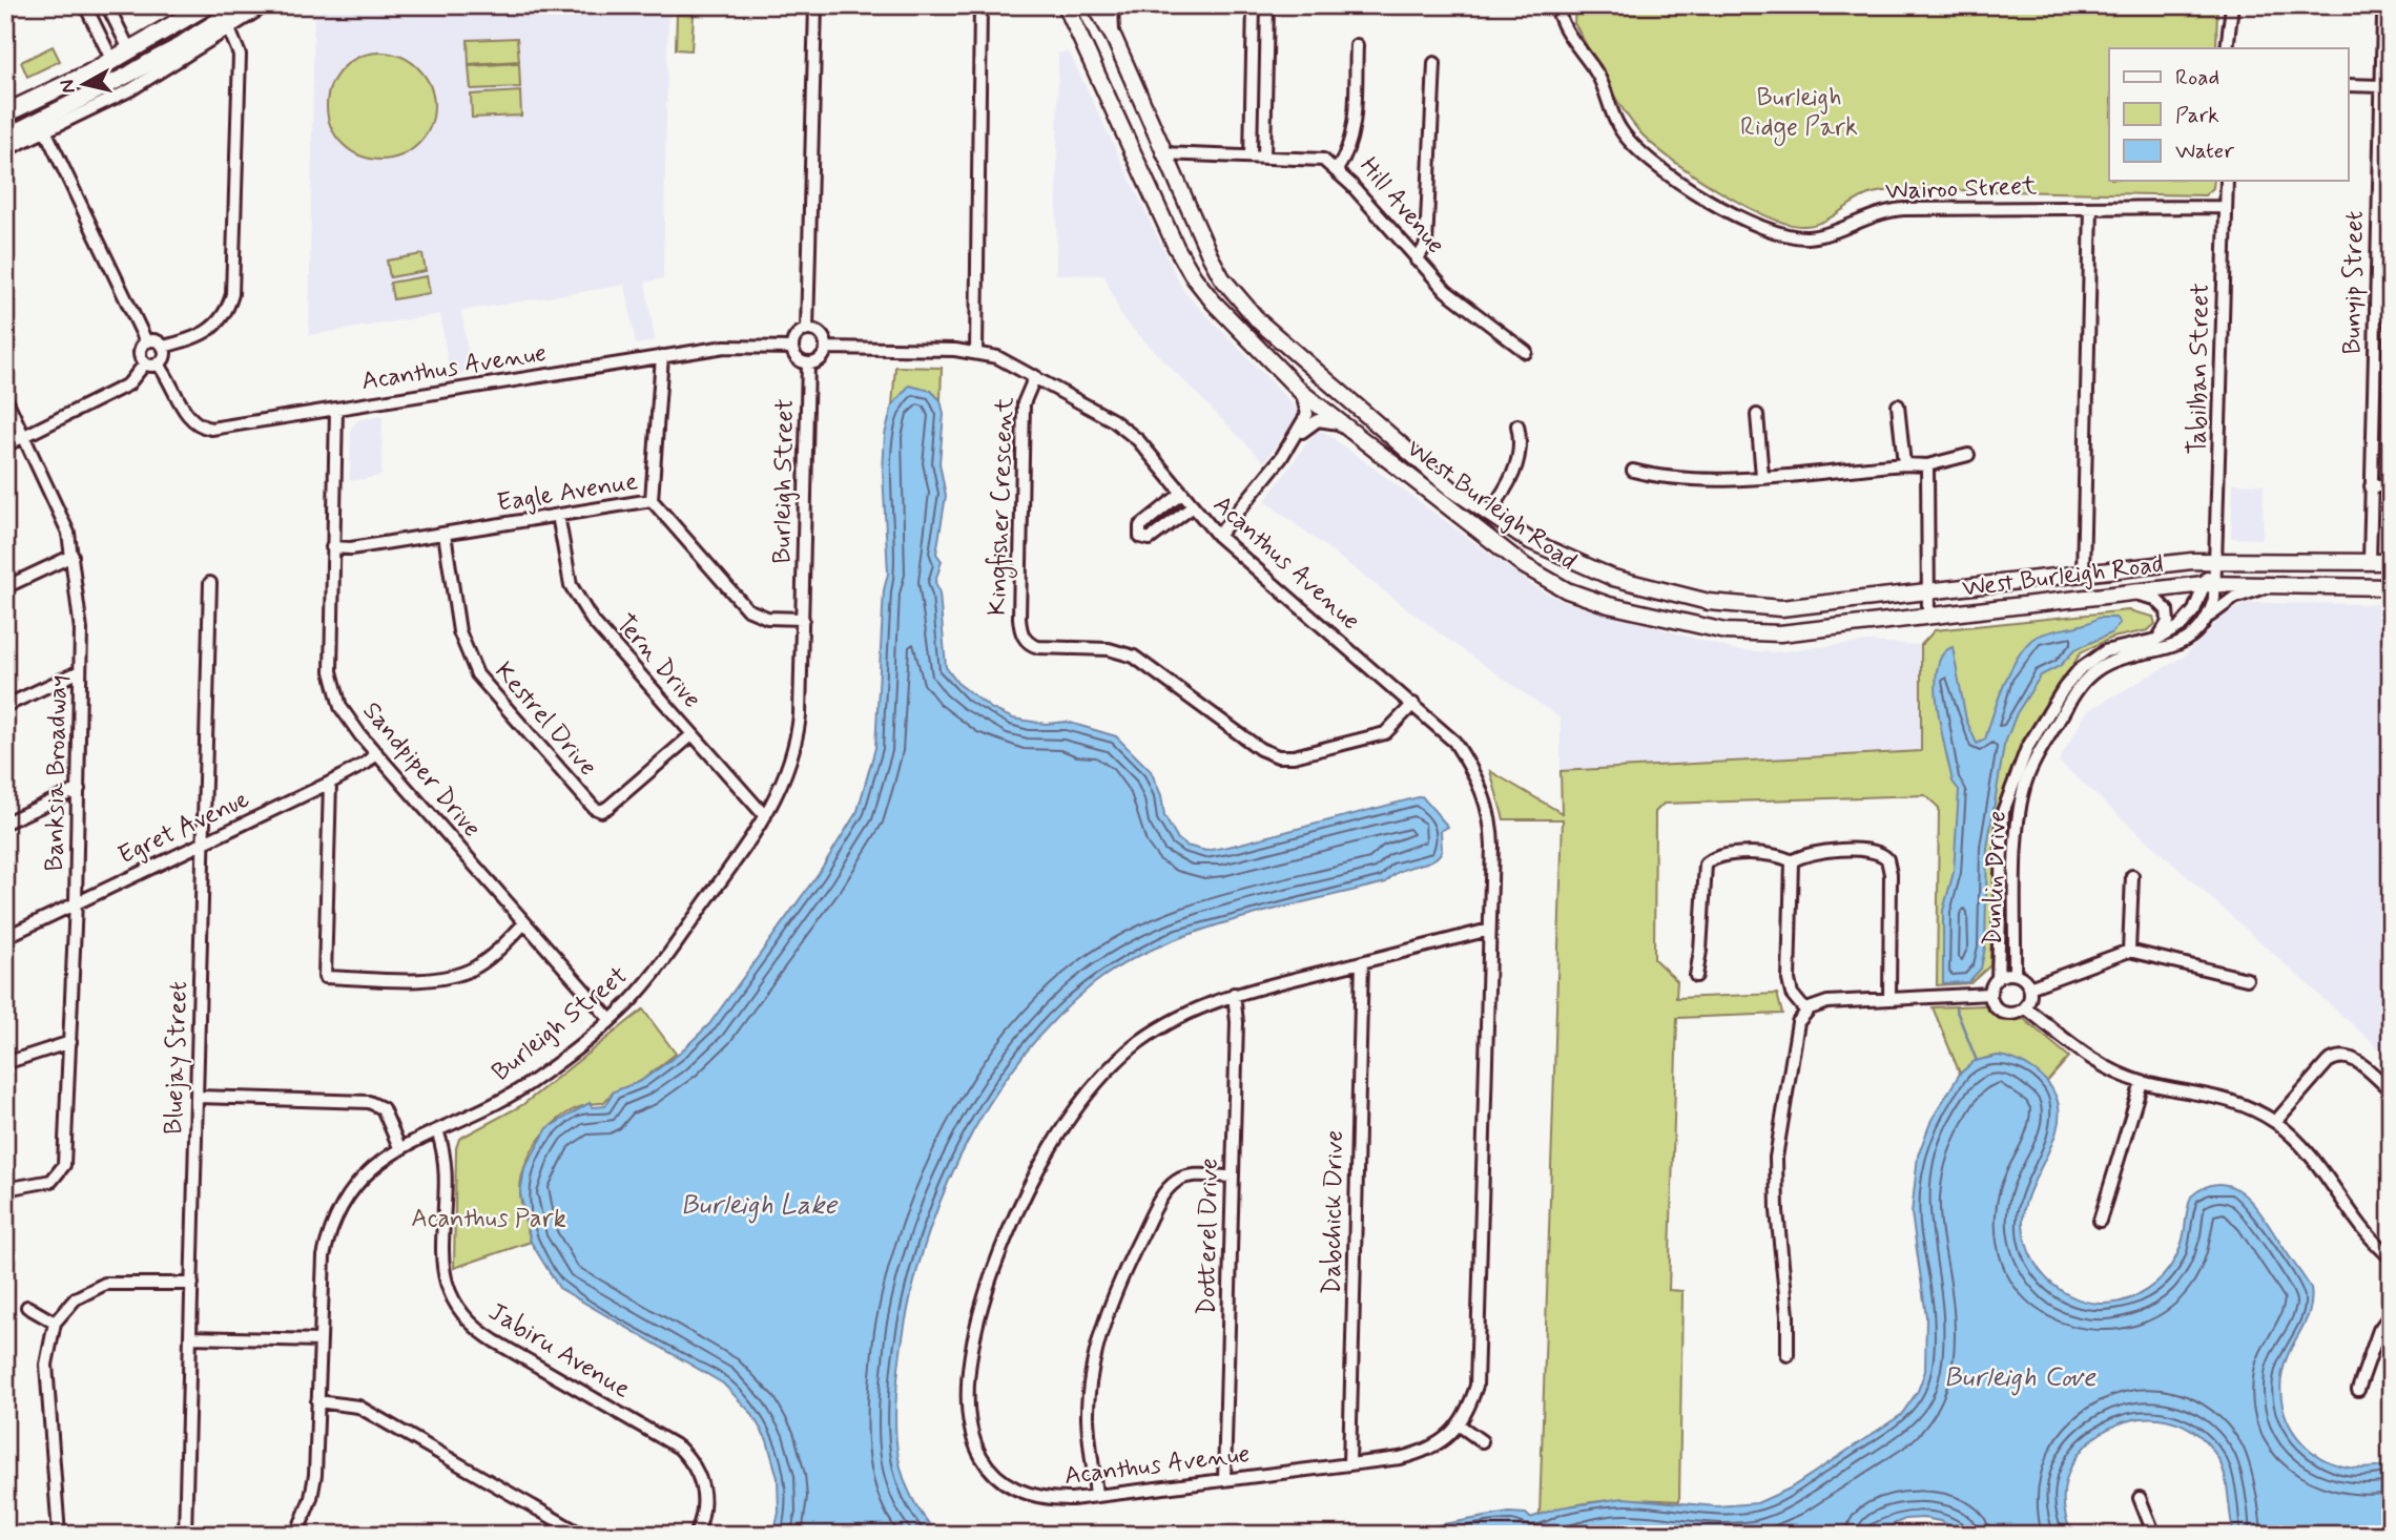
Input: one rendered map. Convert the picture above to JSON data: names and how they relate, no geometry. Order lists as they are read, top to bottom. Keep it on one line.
{"streets":{"main road":["West Burleigh Road"],"street":["Wairoo Street","Hill Avenue","Bunyip Street","Acanthus Avenue","Tabilban Street","Burleigh Street","Eagle Avenue","Kingfisher Crescent","Tern Drive","Kestrel Drive","Sandpiper Drive","Banksia Broadway","Egret Avenue","Dunlin Drive","Bluejay Street","Dabchick Drive","Dotterel Drive","Jabiru Avenue"]},"crossings":[["Wairoo Street","Tabilban Street"],["Bunyip Street","West Burleigh Road"],["Acanthus Avenue","Burleigh Street"],["Acanthus Avenue","Kingfisher Crescent"],["Acanthus Avenue","Sandpiper Drive"],["Acanthus Avenue","Dabchick Drive"],["Acanthus Avenue","Dotterel Drive"],["Tabilban Street","West Burleigh Road"],["Tabilban Street","Dunlin Drive"],["Burleigh Street","Eagle Avenue"],["Burleigh Street","Tern Drive"],["Burleigh Street","Sandpiper Drive"],["Burleigh Street","Jabiru Avenue"],["Eagle Avenue","Tern Drive"],["Eagle Avenue","Kestrel Drive"],["Eagle Avenue","Sandpiper Drive"],["West Burleigh Road","Dunlin Drive"],["Tern Drive","Kestrel Drive"],["Sandpiper Drive","Egret Avenue"],["Banksia Broadway","Egret Avenue"],["Egret Avenue","Bluejay Street"]],"water":["Burleigh Lake","Burleigh Cove"],"parks":["Burleigh Ridge Park","Acanthus Park"],"legend":["Road","Park","Water"],"north":"left"}
